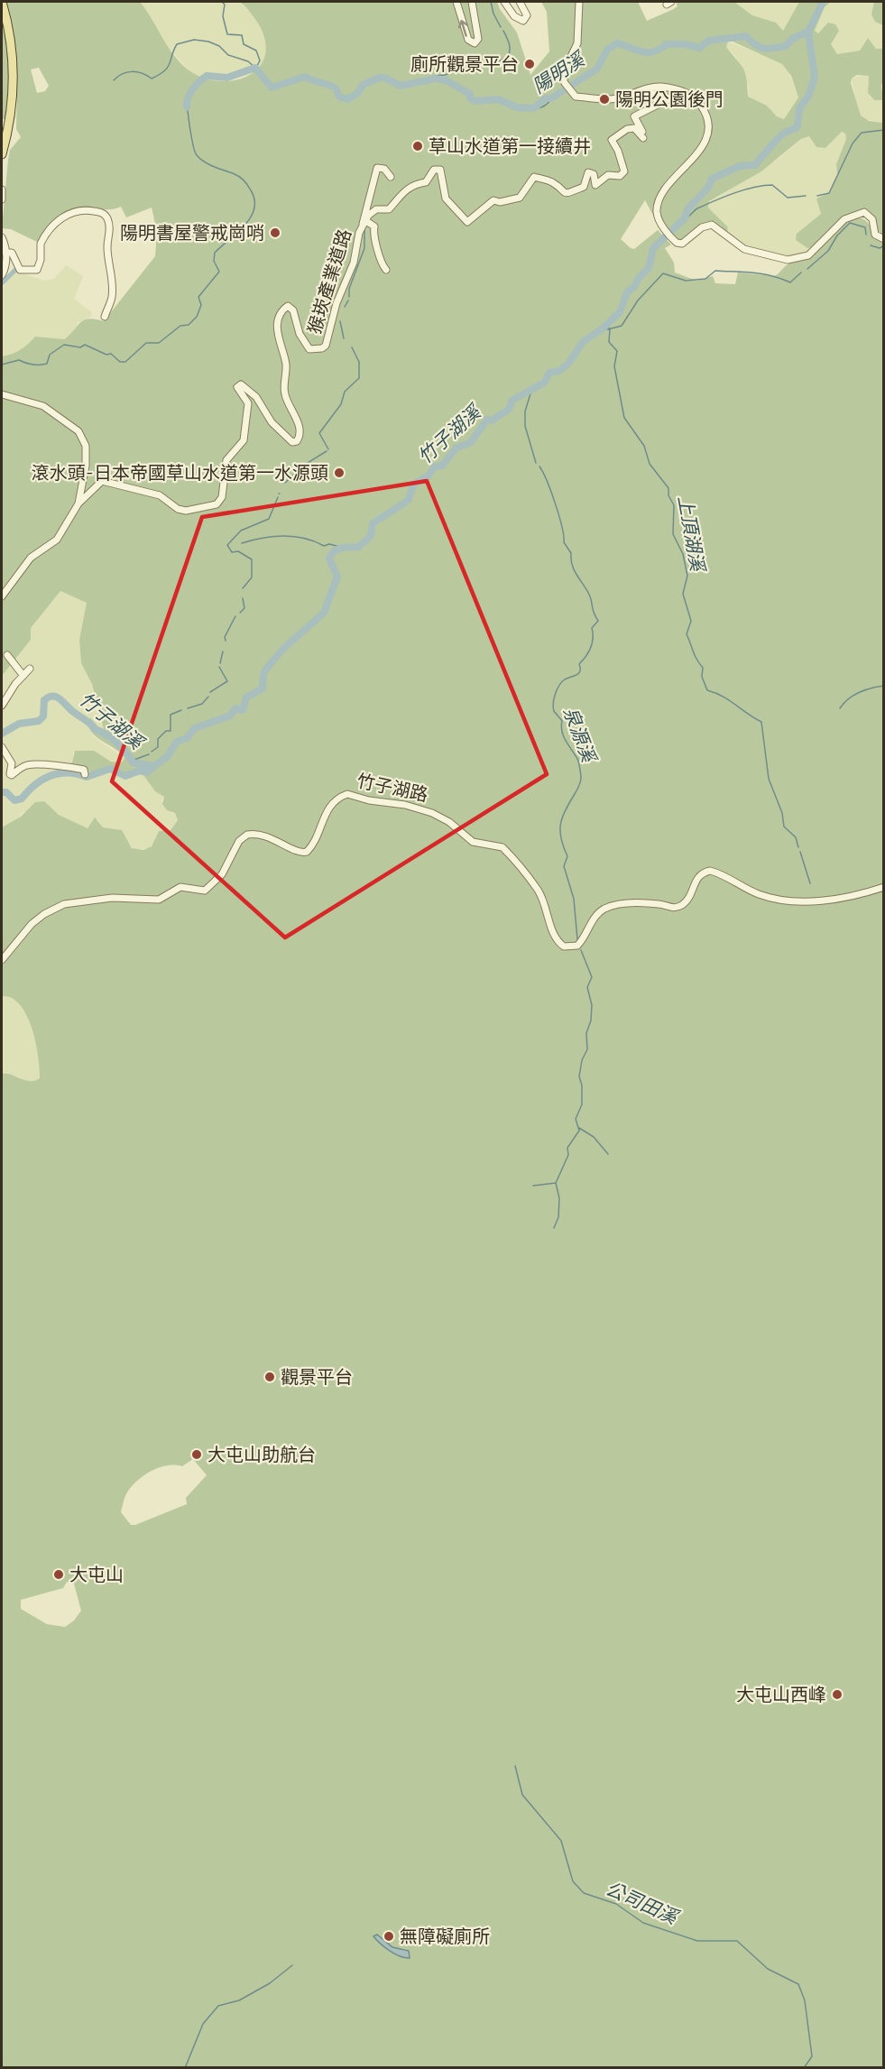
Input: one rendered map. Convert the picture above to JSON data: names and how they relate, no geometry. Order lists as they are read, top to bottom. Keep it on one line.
{"streets":{"street":["猴崁產業道路","竹子湖路"]},"water":["陽明溪","竹子湖溪","上頂湖溪","泉源溪","公司田溪"],"places":["廁所觀景平台","陽明公園後門","草山水道第一接續井","陽明書屋警戒崗哨","滾水頭-日本帝國草山水道第一水源頭","觀景平台","大屯山助航台","大屯山","大屯山西峰","無障礙廁所"]}
